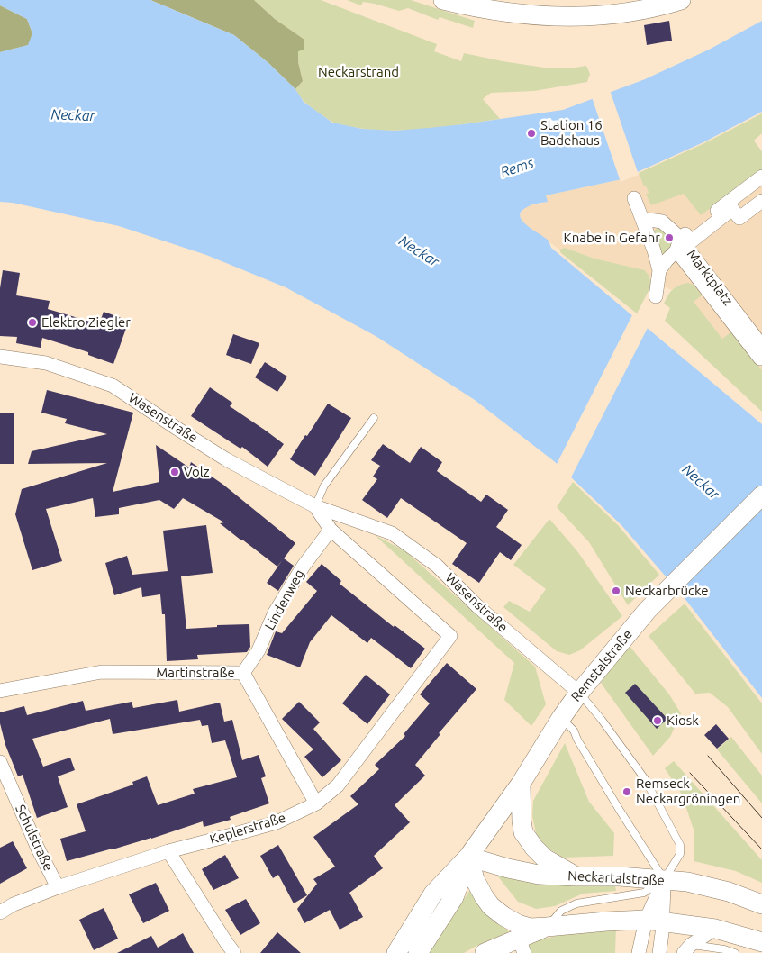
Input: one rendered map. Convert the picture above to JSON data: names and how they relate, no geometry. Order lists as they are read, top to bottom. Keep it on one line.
{"streets":{"main road":["Remstalstraße","Neckartalstraße"],"street":["Marktplatz","Wasenstraße","Lindenweg","Martinstraße","Keplerstraße","Schulstraße"]},"crossings":[["Wasenstraße","Lindenweg"],["Wasenstraße","Remstalstraße"],["Wasenstraße","Keplerstraße"],["Lindenweg","Martinstraße"],["Remstalstraße","Neckartalstraße"],["Martinstraße","Keplerstraße"],["Keplerstraße","Schulstraße"]],"water":["Neckar","Rems"],"parks":["Neckarstrand"],"places":["Station 16 Badehaus","Knabe in Gefahr","Elektro Ziegler","Volz","Neckarbrücke","Kiosk","Remseck Neckargröningen"]}
